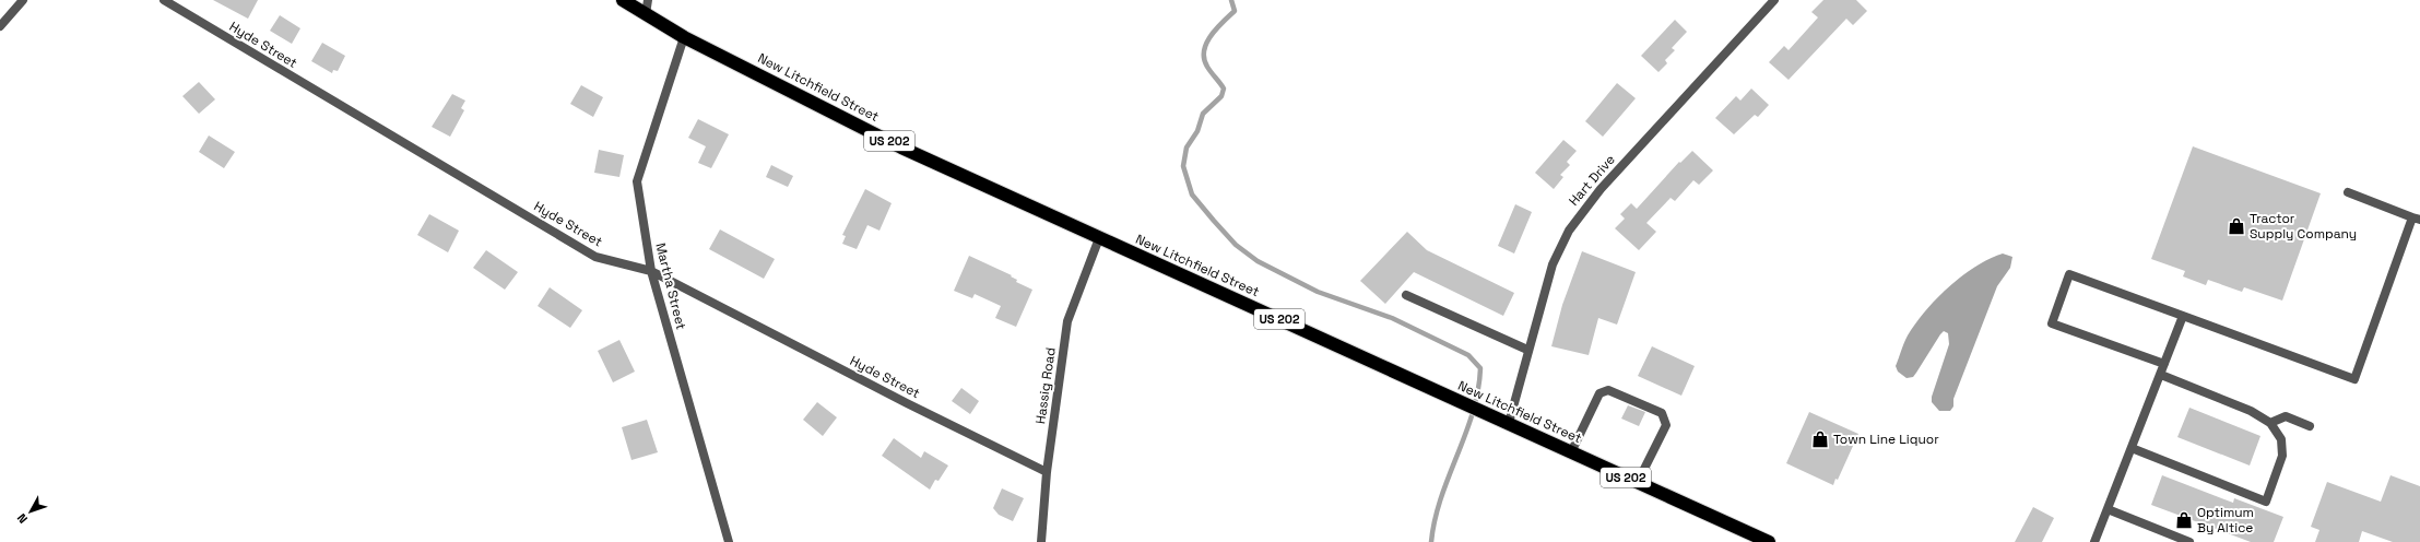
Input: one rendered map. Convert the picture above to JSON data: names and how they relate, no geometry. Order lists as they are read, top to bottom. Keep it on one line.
{"streets":{"highway":["New Litchfield Street","US 202"],"street":["Hyde Street","Hart Drive","Martha Street","Hassig Road"]},"crossings":[["Hyde Street","Martha Street"],["Hyde Street","Hassig Road"],["New Litchfield Street","Hart Drive"],["New Litchfield Street","Martha Street"],["New Litchfield Street","Hassig Road"]],"places":{"shop":["Tractor Supply Company","Town Line Liquor","Optimum By Altice"]},"north":"bottom left"}
